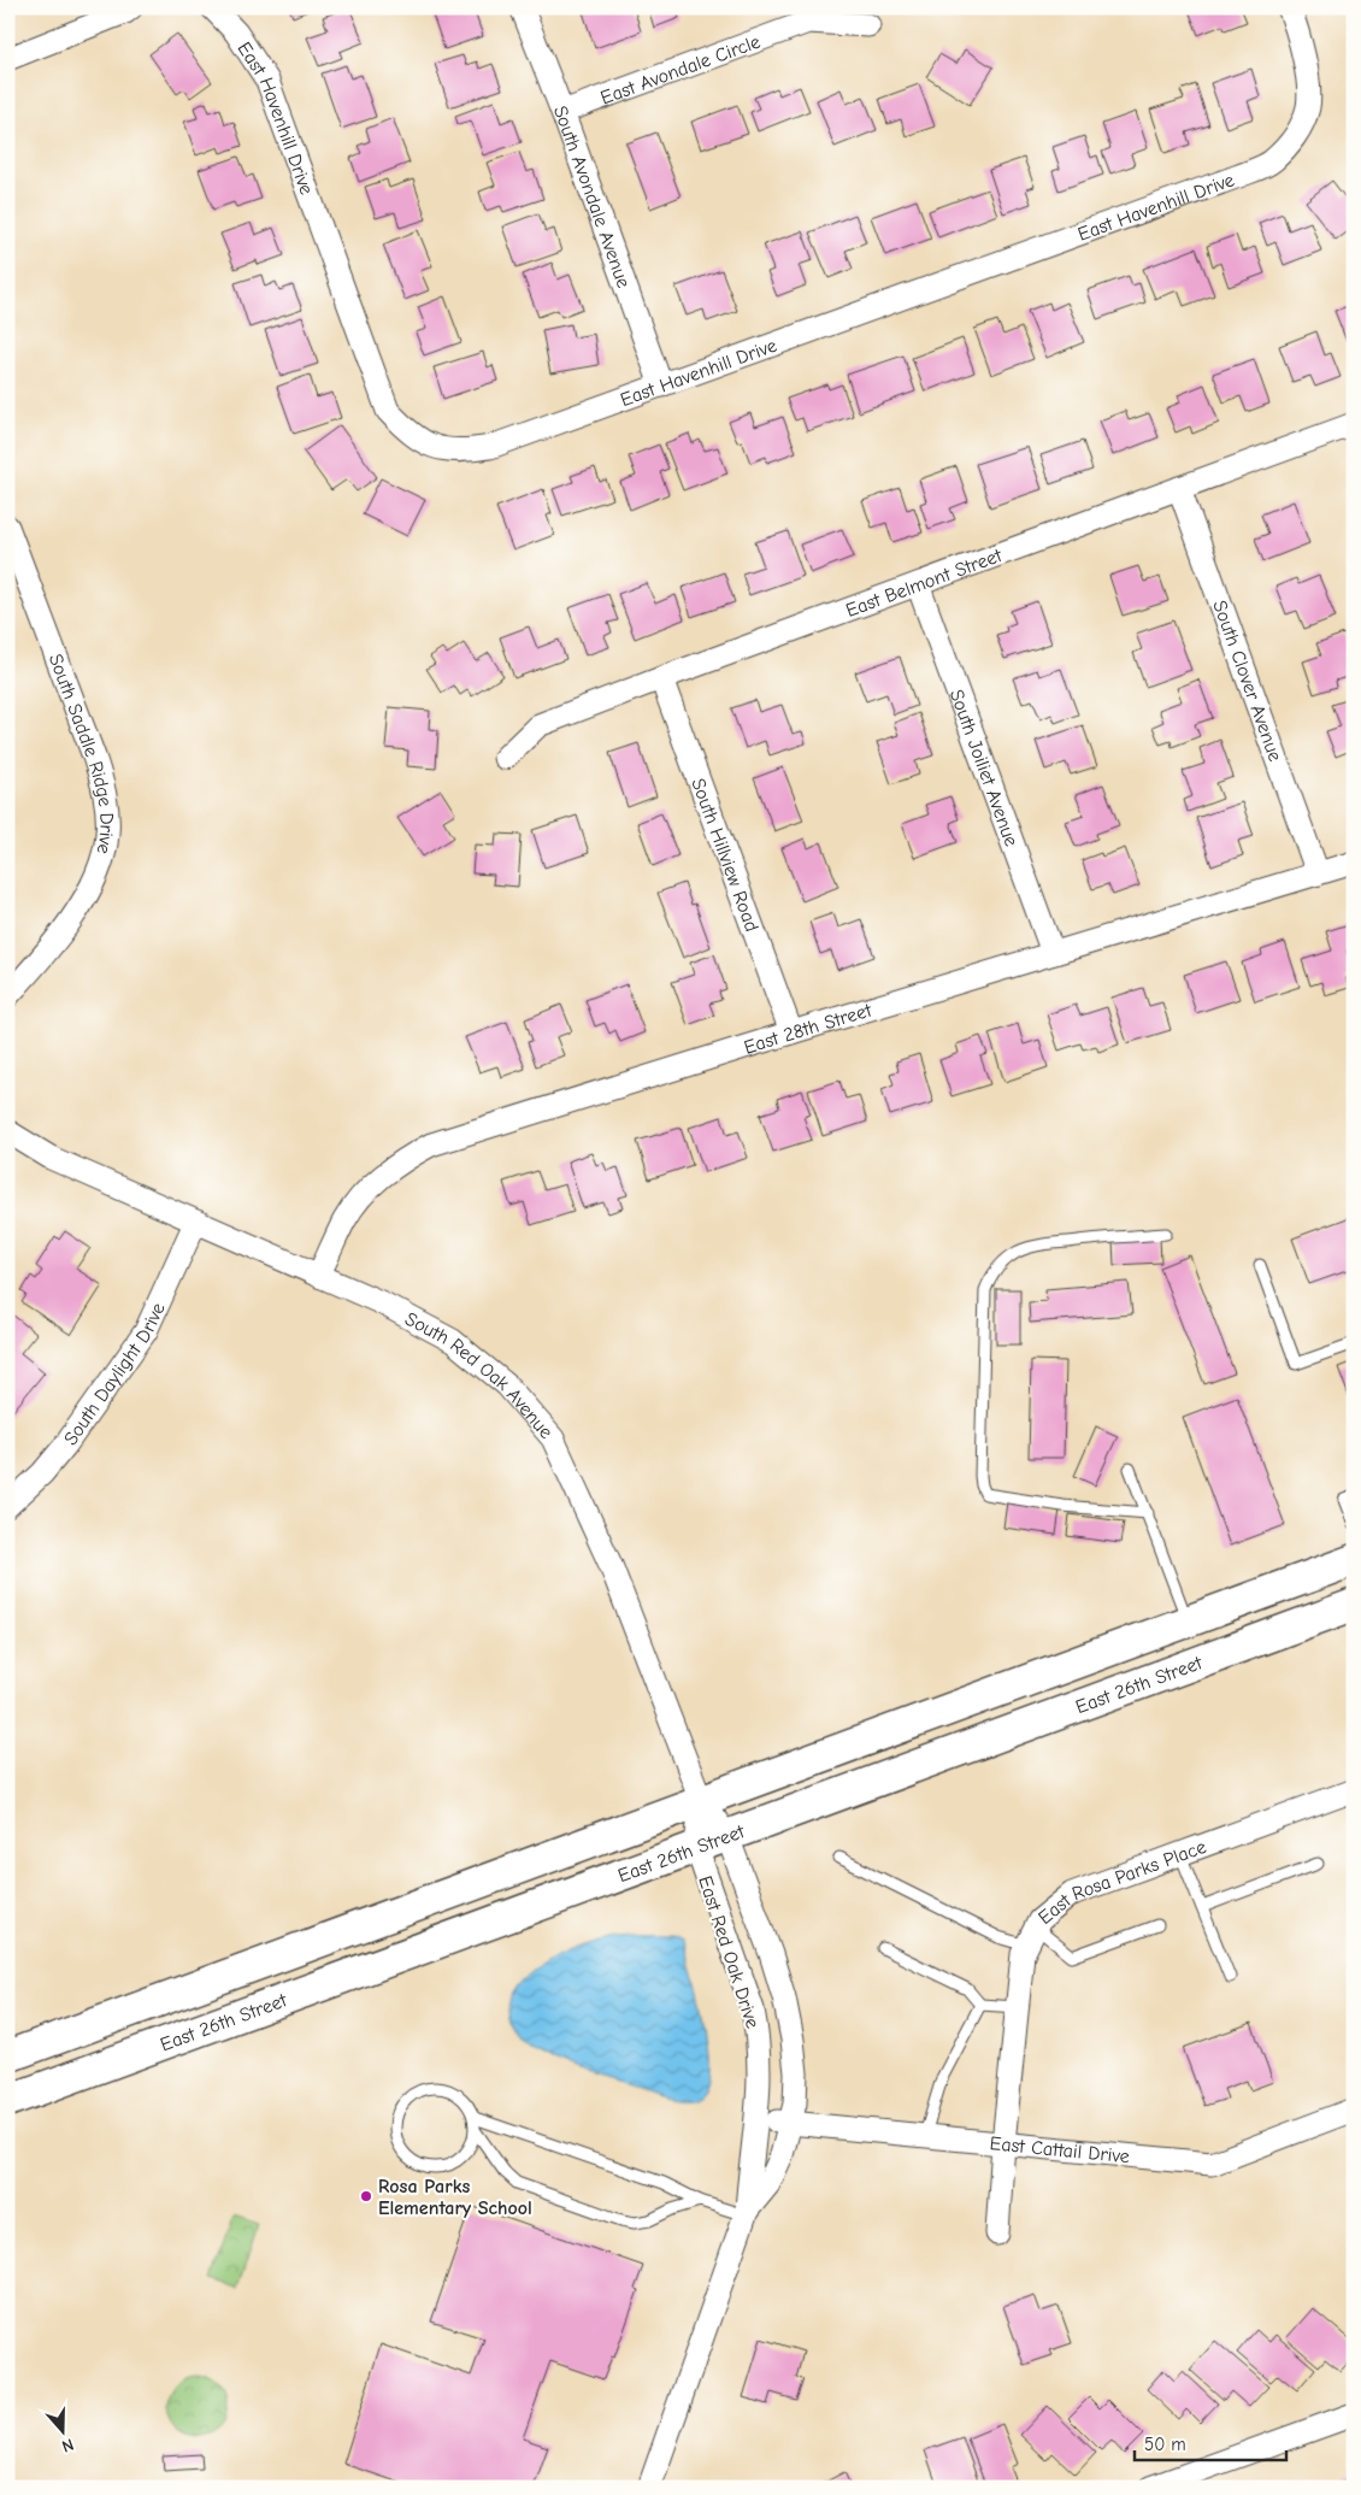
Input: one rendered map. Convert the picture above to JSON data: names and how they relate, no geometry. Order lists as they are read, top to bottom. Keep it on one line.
{"streets":{"main road":["East 26th Street"],"street":["East Avondale Circle","East Havenhill Drive","South Avondale Avenue","East Belmont Street","South Clover Avenue","South Saddle Ridge Drive","South Joiliet Avenue","South Hillview Road","East 28th Street","South Daylight Drive","South Red Oak Avenue","East Rosa Parks Place","East Red Oak Drive","East Cattail Drive"]},"crossings":[["East Avondale Circle","South Avondale Avenue"],["East Havenhill Drive","South Avondale Avenue"],["East Belmont Street","South Clover Avenue"],["East Belmont Street","South Joiliet Avenue"],["East Belmont Street","South Hillview Road"],["South Clover Avenue","East 28th Street"],["South Joiliet Avenue","East 28th Street"],["South Hillview Road","East 28th Street"],["East 28th Street","South Red Oak Avenue"],["South Daylight Drive","South Red Oak Avenue"],["South Red Oak Avenue","East 26th Street"],["South Red Oak Avenue","East Red Oak Drive"],["East 26th Street","East Red Oak Drive"],["East Rosa Parks Place","East Cattail Drive"],["East Red Oak Drive","East Cattail Drive"]],"places":["Rosa Parks Elementary School"],"scale_bar":"50 m","north":"bottom"}
